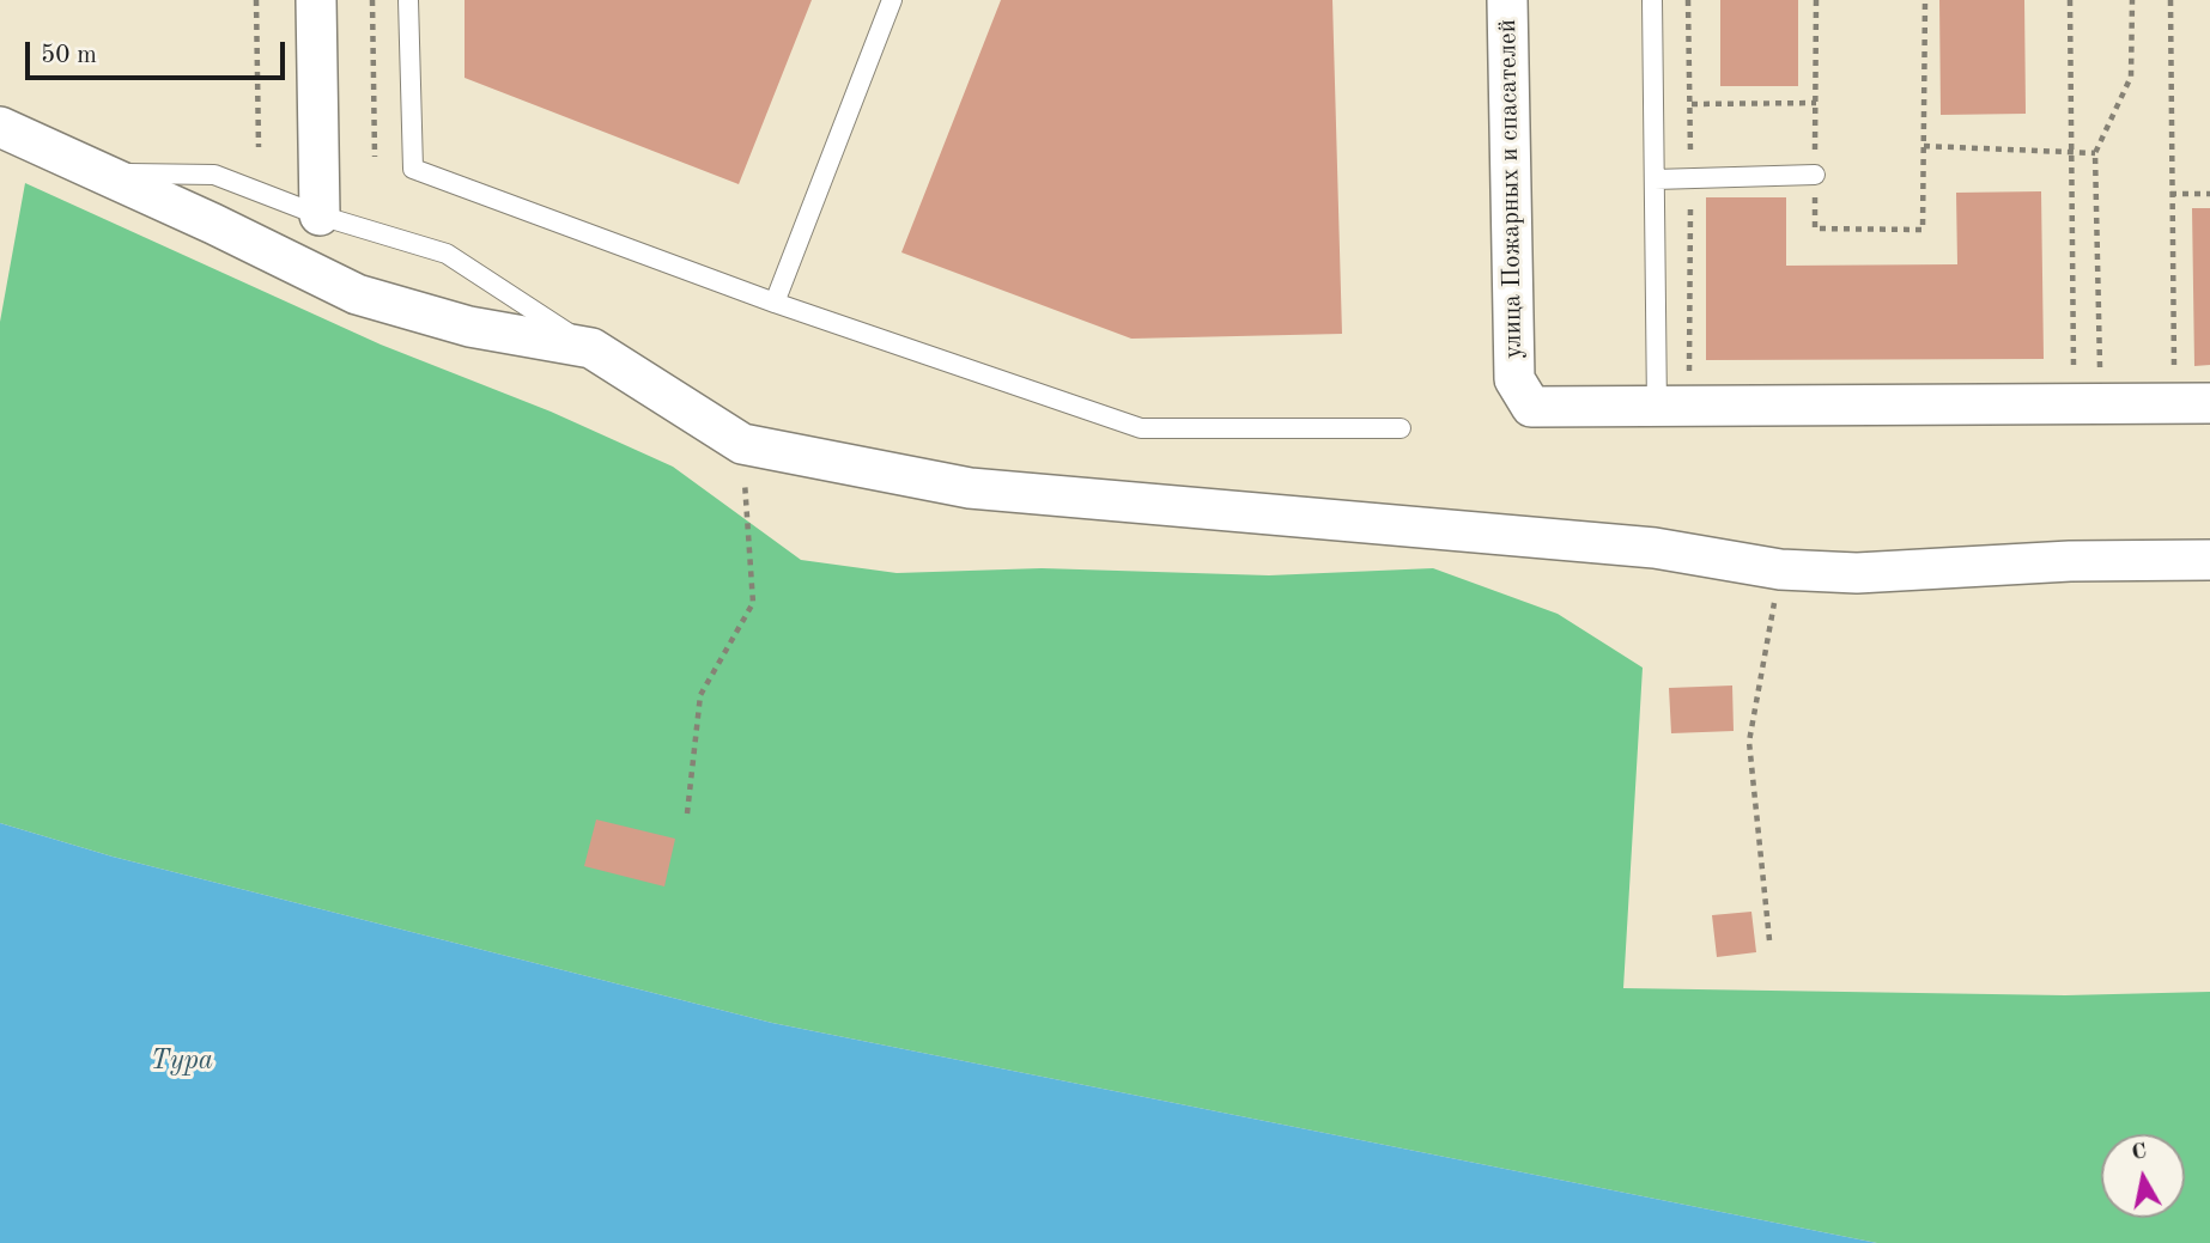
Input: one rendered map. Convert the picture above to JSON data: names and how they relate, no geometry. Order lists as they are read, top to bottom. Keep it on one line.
{"streets":{"street":["улица Пожарных и спасателей"]},"water":["Тура"],"scale_bar":"50 m","north":"top"}
